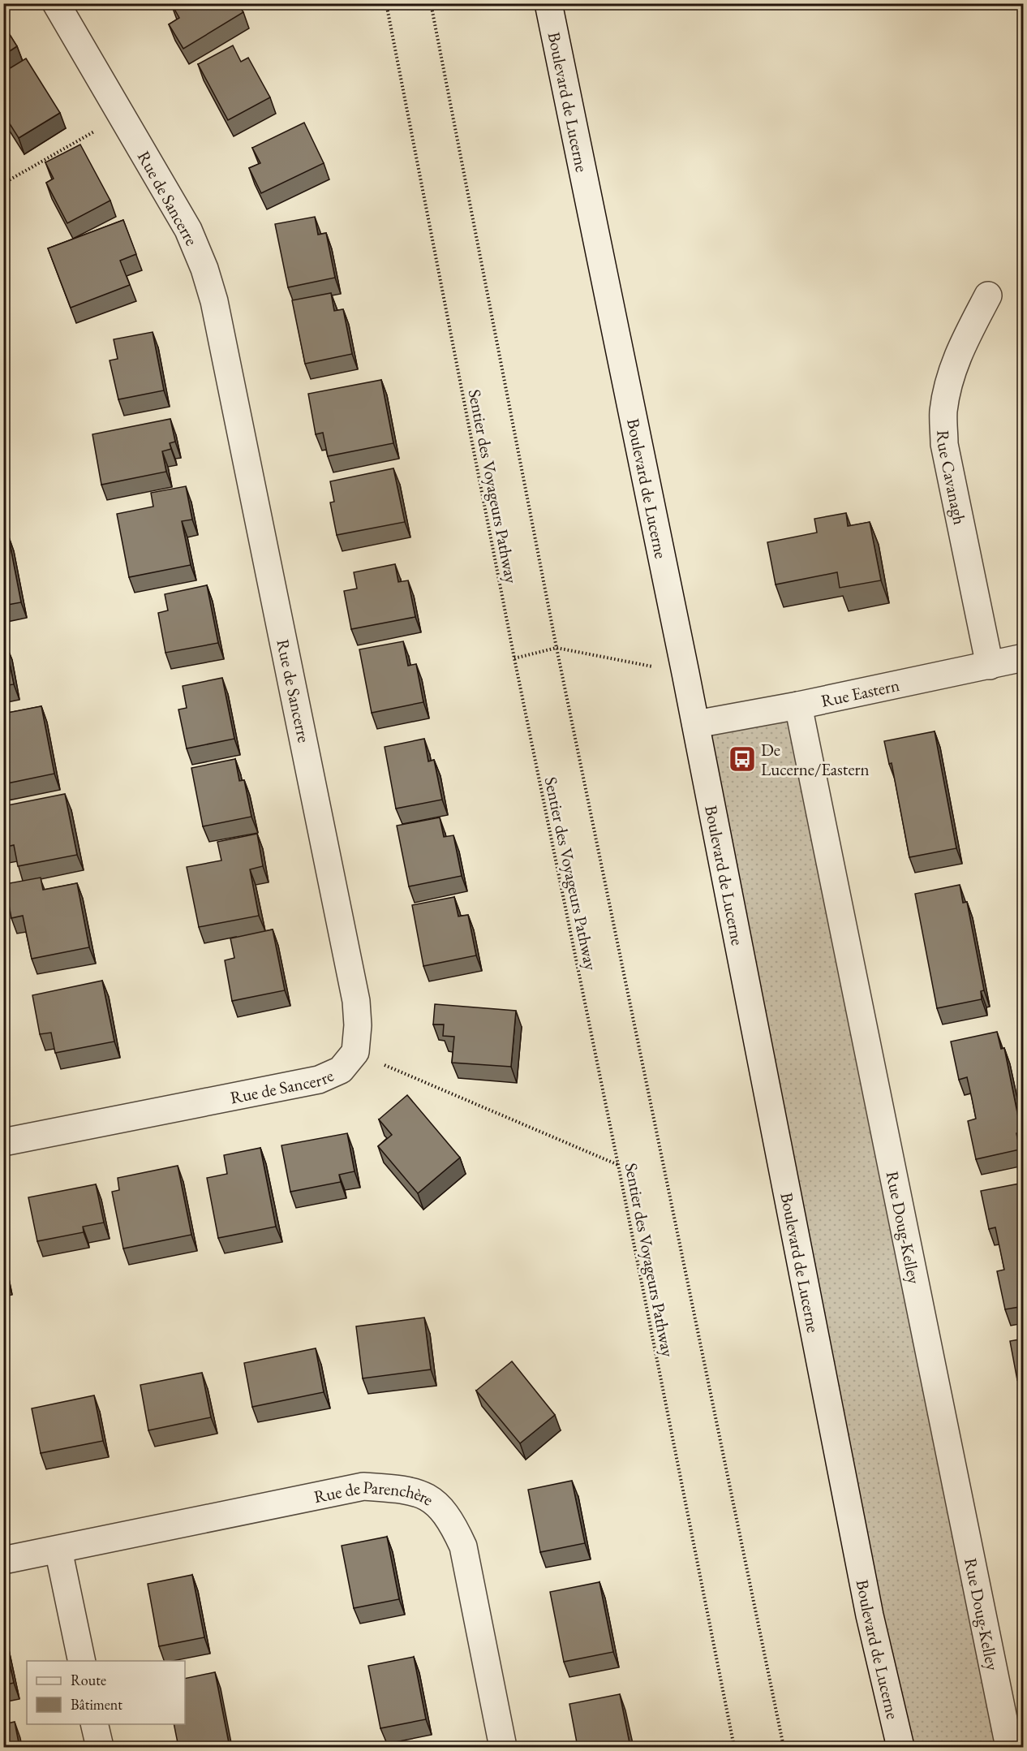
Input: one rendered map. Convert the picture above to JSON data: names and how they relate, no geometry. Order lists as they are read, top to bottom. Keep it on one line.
{"streets":{"street":["Boulevard de Lucerne","Rue de Sancerre","Rue Cavanagh","Rue Eastern","Rue Doug-Kelley","Rue de Parenchère"],"path":["Sentier des Voyageurs Pathway"]},"crossings":[["Boulevard de Lucerne","Rue Eastern"],["Rue Cavanagh","Rue Eastern"],["Rue Eastern","Rue Doug-Kelley"]],"places":{"bus stop":["De Lucerne/Eastern"]},"legend":["Route","Bâtiment"]}
